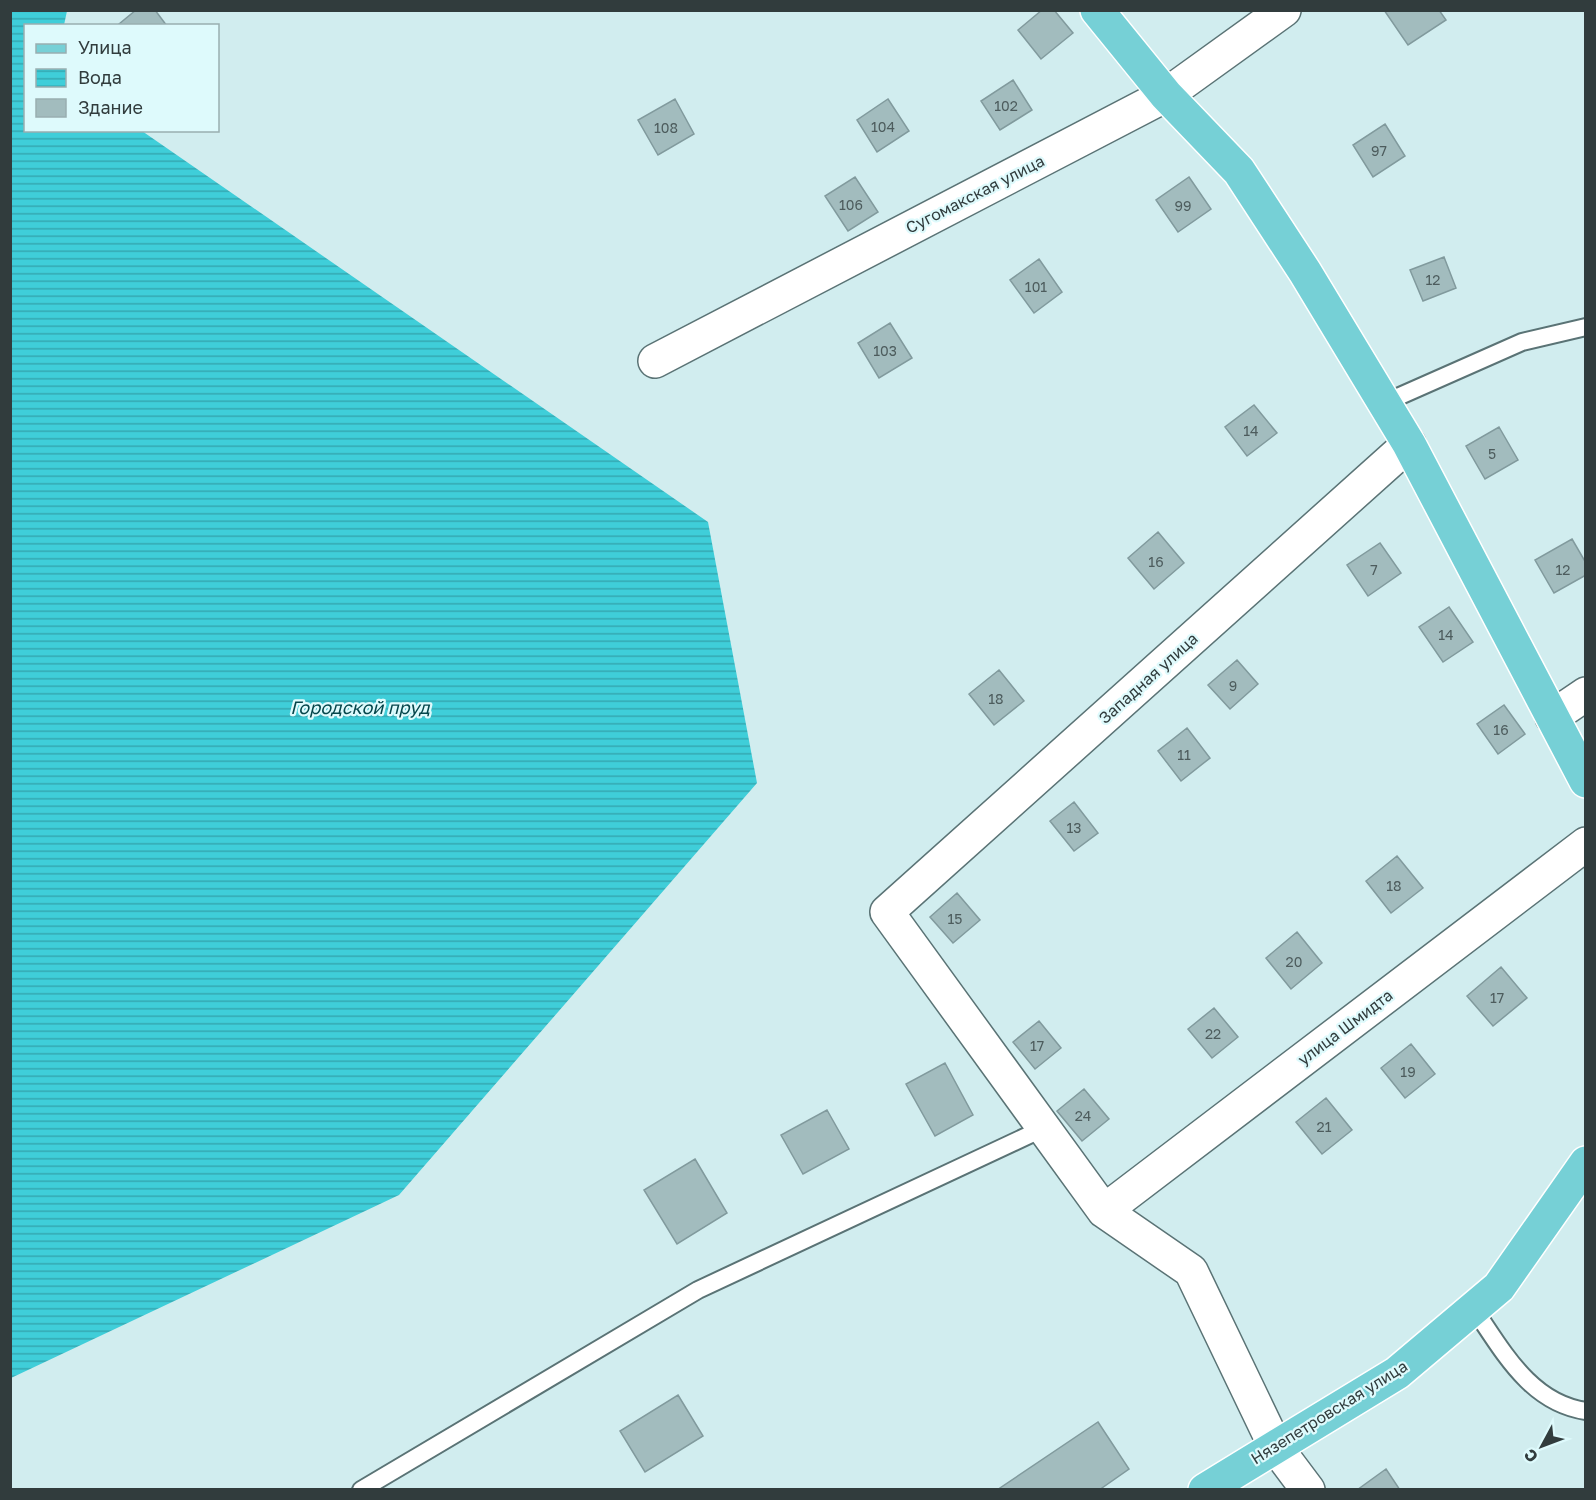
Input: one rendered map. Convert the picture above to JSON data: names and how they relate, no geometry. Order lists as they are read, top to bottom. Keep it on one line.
{"streets":{"main road":["Нязепетровская улица"],"street":["Сугомакская улица","Западная улица","улица Шмидта"]},"water":["Городской пруд"],"house_numbers":["102","104","108","97","106","99","12","101","103","14","5","16","7","12","14","9","18","16","11","13","18","15","20","17","22","17","19","24","21"],"legend":["Улица","Вода","Здание"],"north":"bottom left"}
